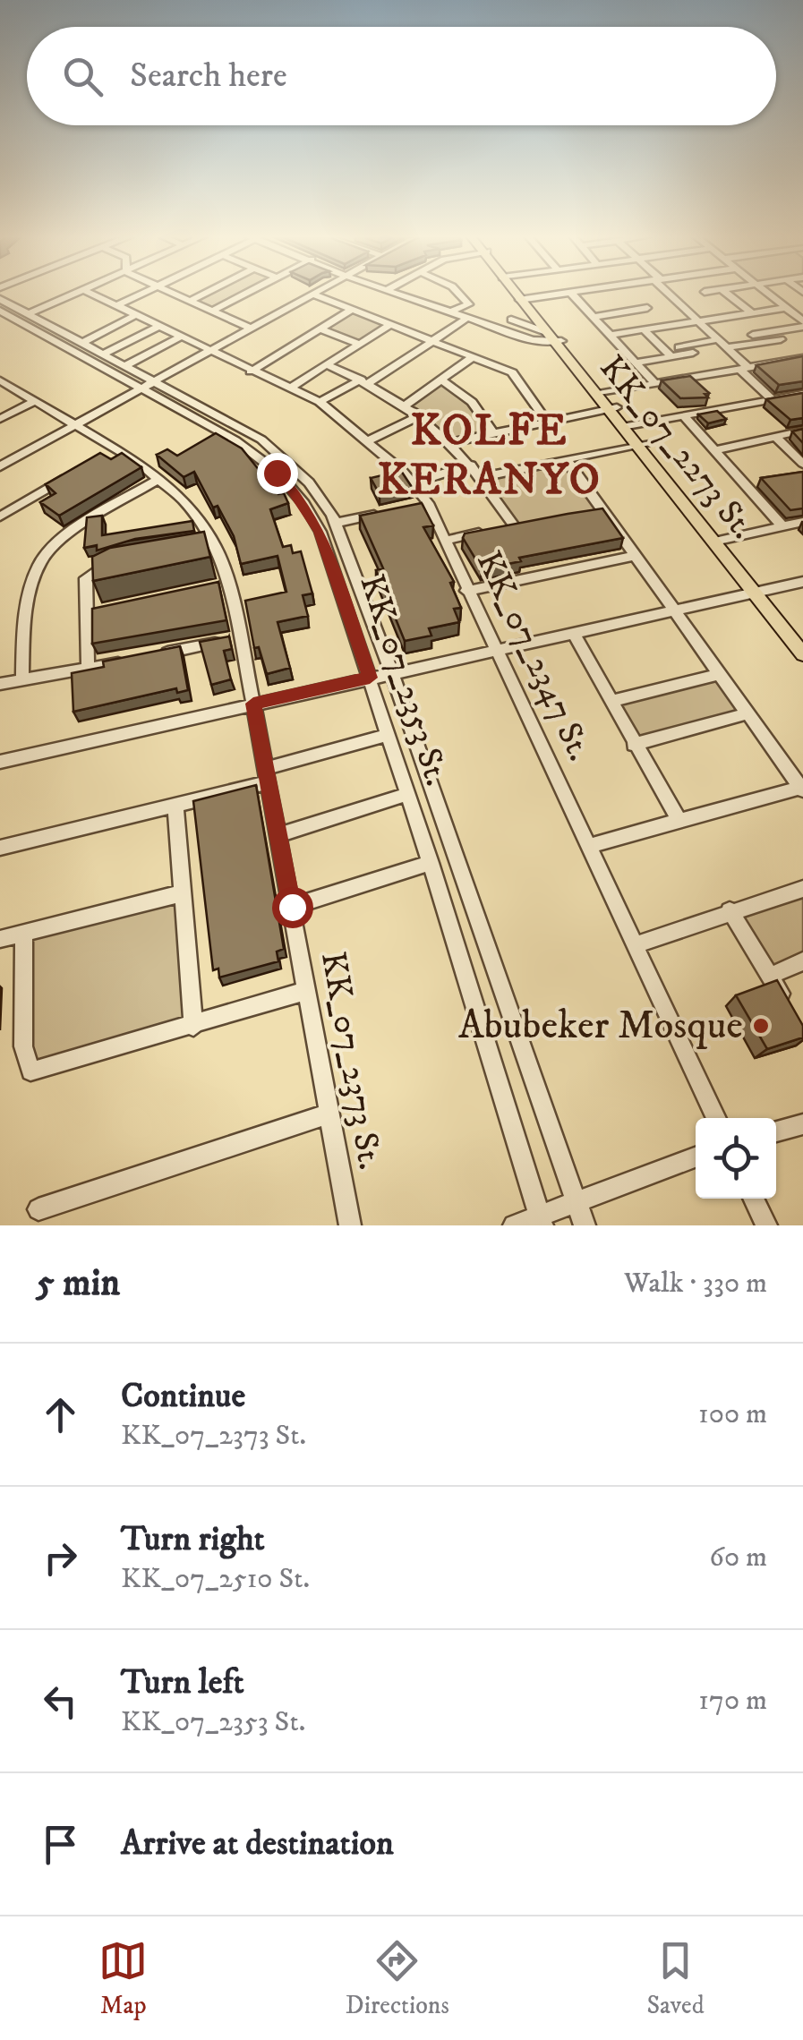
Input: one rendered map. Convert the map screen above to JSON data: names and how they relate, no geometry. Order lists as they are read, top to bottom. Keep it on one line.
{"streets":{"main road":["KK_07_2273 St."],"street":["KK_07_2347 St.","KK_07_2353 St.","KK_07_2373 St."]},"districts":["KOLFE KERANYO"],"places":["Abubeker Mosque"],"page":{"search":"Search here","heading":["5 min","Walk · 330 m"],"list":[["Continue","KK_07_2373 St.","100 m"],["Turn right","KK_07_2510 St.","60 m"],["Turn left","KK_07_2353 St.","170 m"],"Arrive at destination"],"nav":["Map","Directions","Saved"]}}
